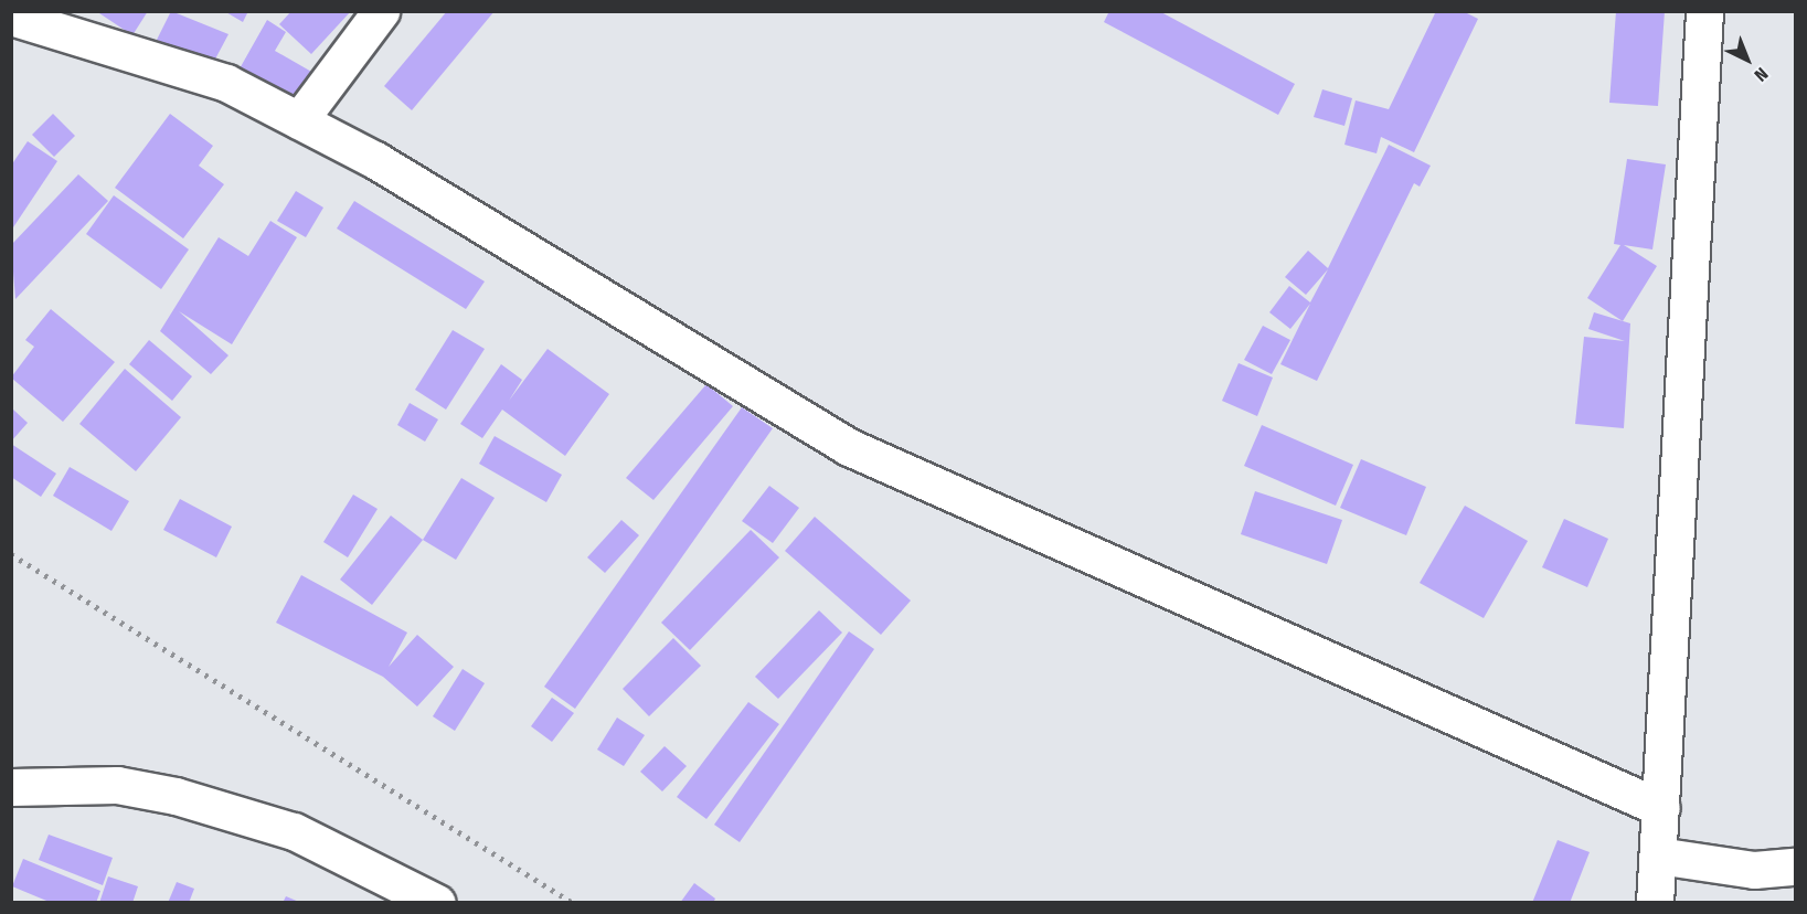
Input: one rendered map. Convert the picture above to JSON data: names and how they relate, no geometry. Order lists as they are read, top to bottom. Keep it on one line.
{"north":"bottom right"}
